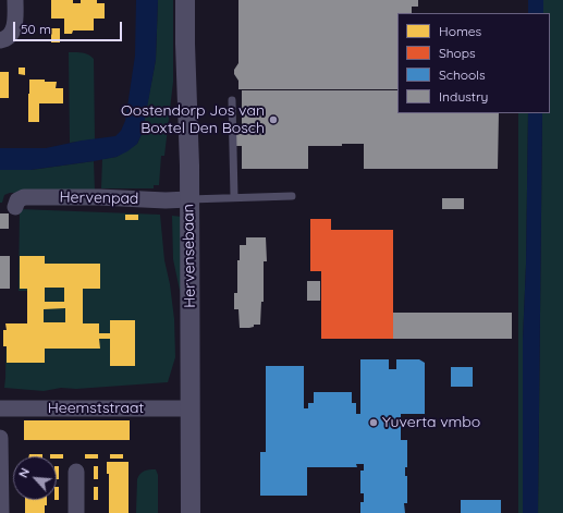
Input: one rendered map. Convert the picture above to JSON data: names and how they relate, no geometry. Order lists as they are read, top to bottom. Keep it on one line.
{"streets":{"street":["Hervenpad","Hervensebaan","Heemststraat"]},"crossings":[["Hervenpad","Hervensebaan"],["Hervensebaan","Heemststraat"]],"places":["Oostendorp Jos van Boxtel Den Bosch","Yuverta vmbo"],"legend":["Homes","Shops","Schools","Industry"],"scale_bar":"50 m","north":"top left"}
